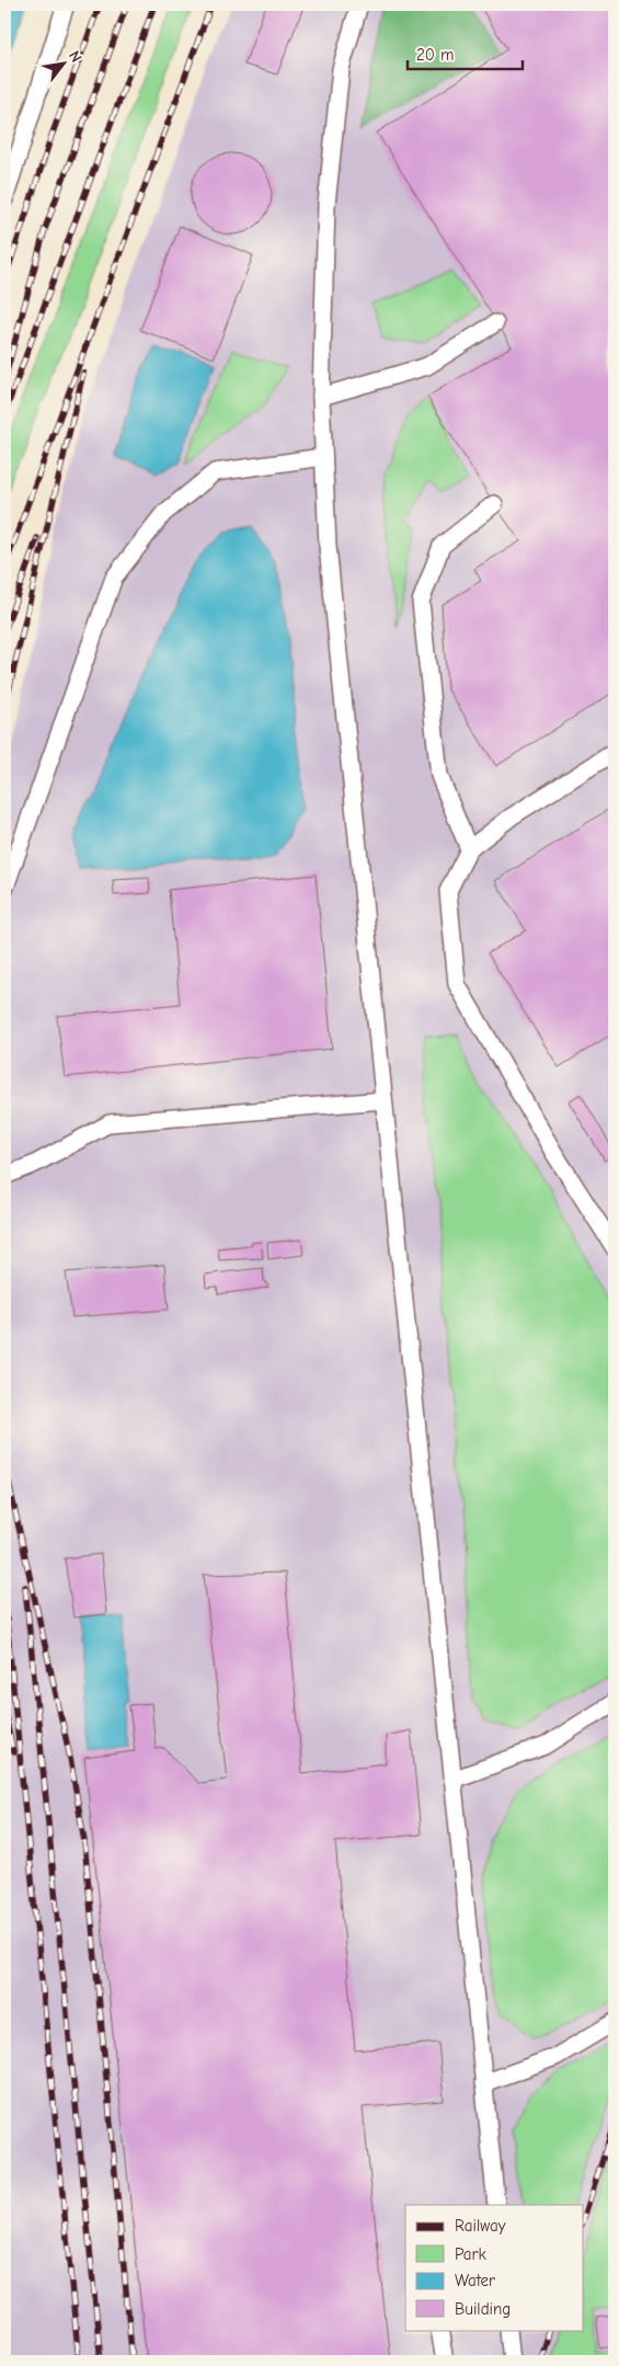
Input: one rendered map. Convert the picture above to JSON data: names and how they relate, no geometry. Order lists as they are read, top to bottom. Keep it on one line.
{"legend":["Railway","Park","Water","Building"],"scale_bar":"20 m","north":"top right"}
